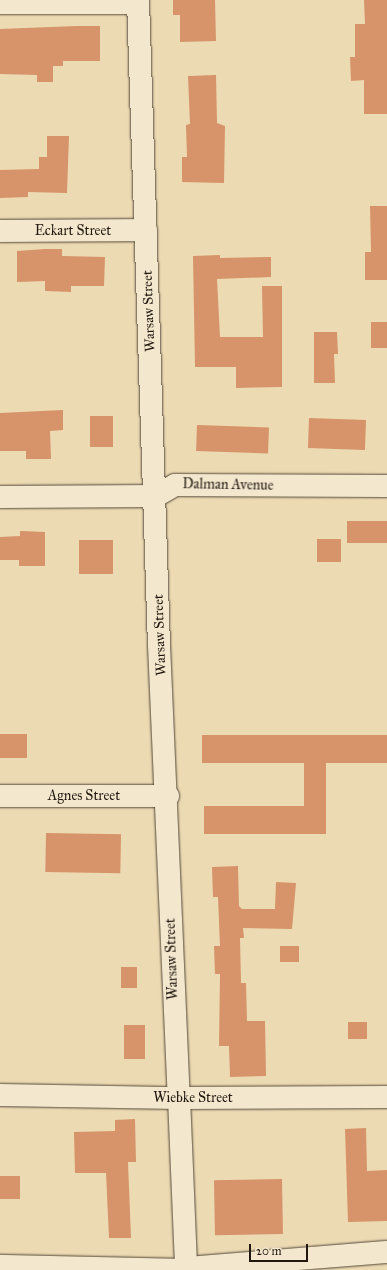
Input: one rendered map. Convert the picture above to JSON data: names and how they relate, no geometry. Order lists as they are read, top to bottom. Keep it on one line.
{"streets":{"street":["Eckart Street","Warsaw Street","Dalman Avenue","Agnes Street","Wiebke Street"]},"crossings":[["Eckart Street","Warsaw Street"],["Warsaw Street","Dalman Avenue"],["Warsaw Street","Agnes Street"],["Warsaw Street","Wiebke Street"]],"scale_bar":"20 m"}
